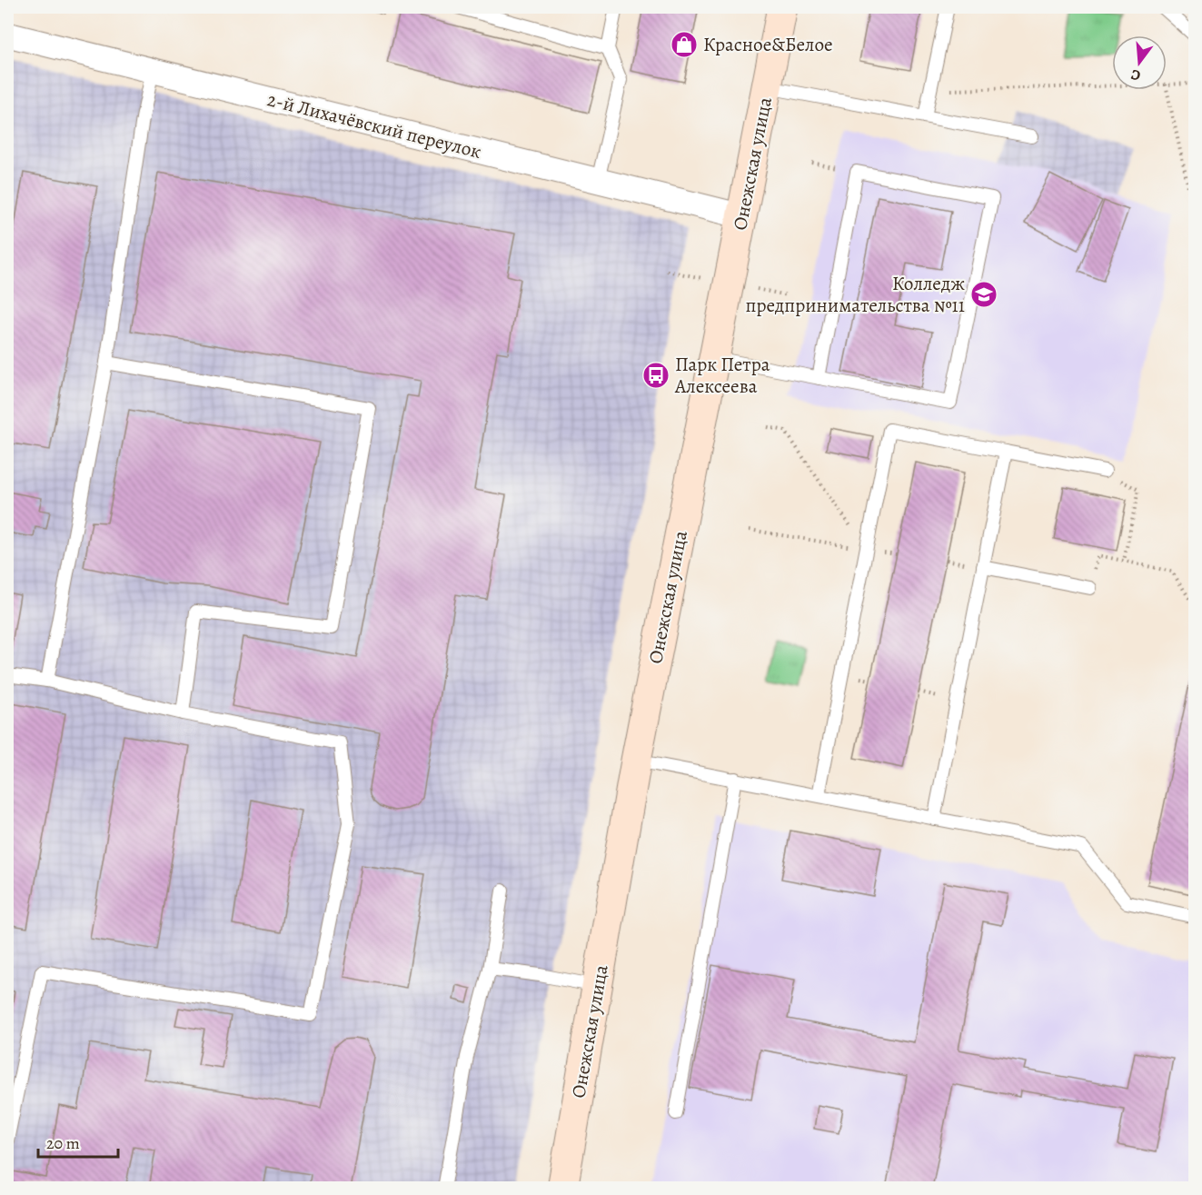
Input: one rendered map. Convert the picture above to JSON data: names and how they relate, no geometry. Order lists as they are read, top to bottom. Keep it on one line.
{"streets":{"main road":["Онежская улица"],"street":["2-й Лихачёвский переулок"]},"crossings":[["2-й Лихачёвский переулок","Онежская улица"]],"places":{"shop":["Красное&Белое"],"school or university":["Колледж предпринимательства №11"],"bus stop":["Парк Петра Алексеева"]},"scale_bar":"20 m","north":"bottom"}
